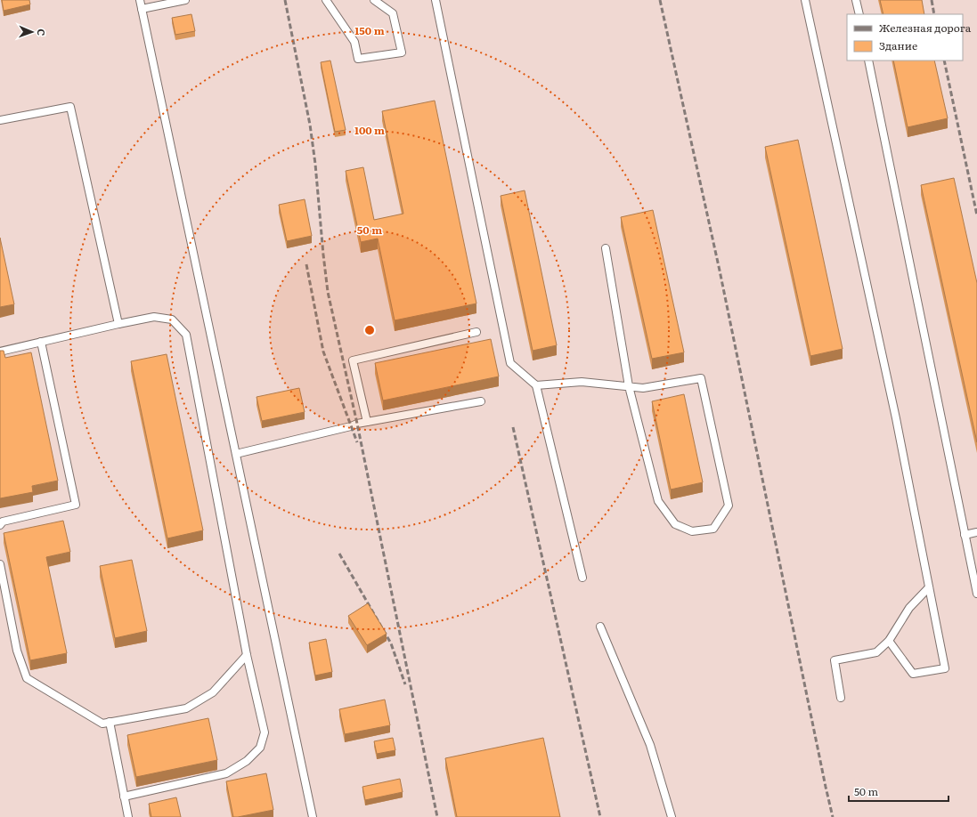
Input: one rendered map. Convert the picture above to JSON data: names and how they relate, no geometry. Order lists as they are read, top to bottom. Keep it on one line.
{"legend":["Железная дорога","Здание"],"scale_bar":"50 m","north":"right","rings":["150 m","100 m","50 m"]}
